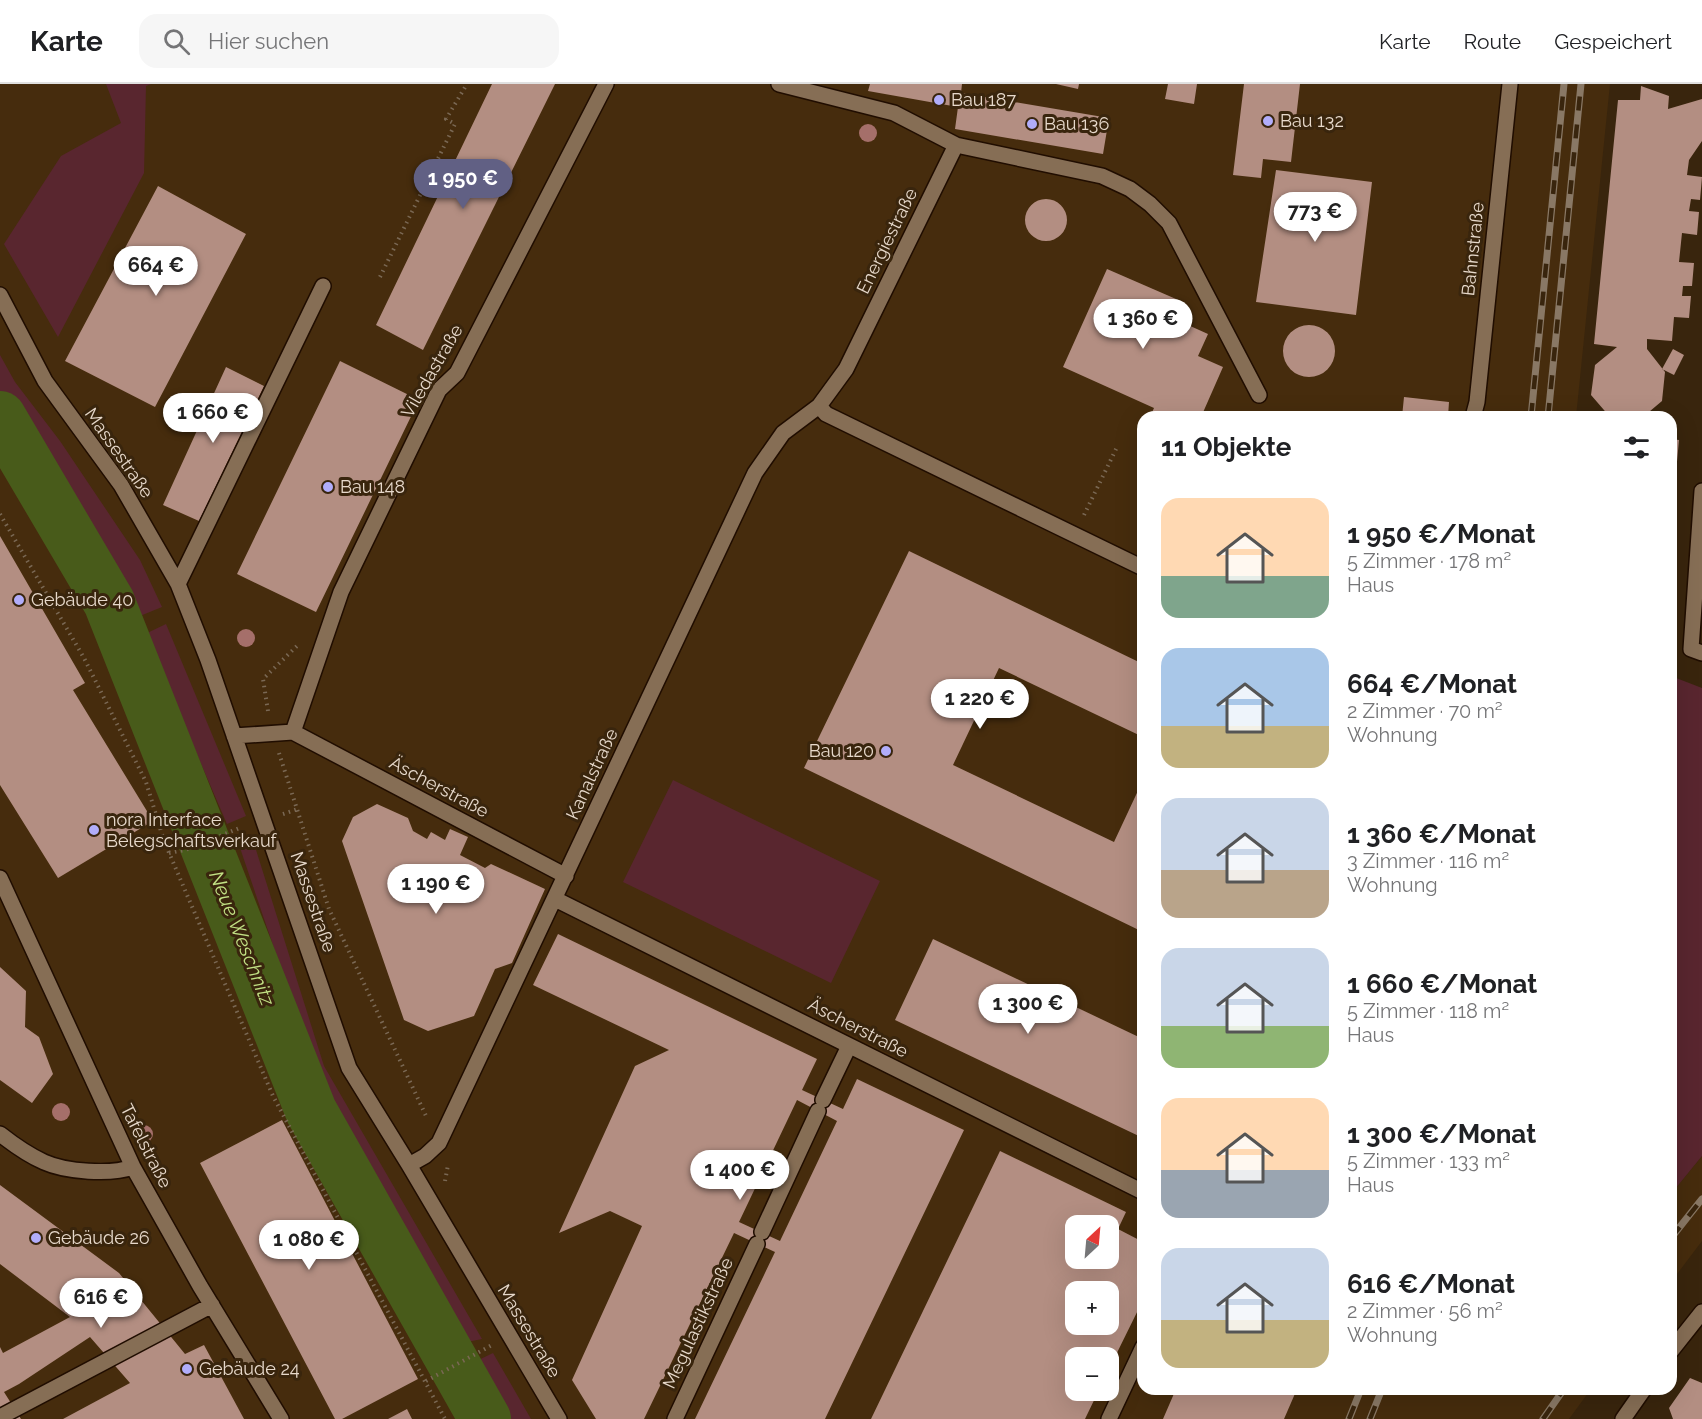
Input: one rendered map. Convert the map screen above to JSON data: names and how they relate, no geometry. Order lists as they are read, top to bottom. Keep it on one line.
{"streets":{"street":["Energiestraße","Bahnstraße","Viledastraße","Massestraße","Kanalstraße","Äscherstraße","Tafelstraße","Megulastikstraße"]},"crossings":[["Energiestraße","Kanalstraße"],["Viledastraße","Äscherstraße"],["Massestraße","Kanalstraße"],["Kanalstraße","Äscherstraße"],["Äscherstraße","Megulastikstraße"]],"water":["Neue Weschnitz"],"places":["Bau 187","Bau 132","Bau 136","Bau 148","Gebäude 40","Bau 120","nora Interface Belegschaftsverkauf","Gebäude 26","Gebäude 24"],"north":"top right","page":{"header":"Karte","search":"Hier suchen","nav":["Karte","Route","Gespeichert"],"price":["1 950 €","773 €","664 €","1 360 €","1 660 €","1 220 €","1 190 €","1 300 €","1 400 €","1 080 €","616 €"],"heading":"11 Objekte","list":[{"name":"1 950 €/Monat","note":"5 Zimmer · 178 m² · Haus"},{"name":"664 €/Monat","note":"2 Zimmer · 70 m² · Wohnung"},{"name":"1 360 €/Monat","note":"3 Zimmer · 116 m² · Wohnung"},{"name":"1 660 €/Monat","note":"5 Zimmer · 118 m² · Haus"},{"name":"1 300 €/Monat","note":"5 Zimmer · 133 m² · Haus"},{"name":"616 €/Monat","note":"2 Zimmer · 56 m² · Wohnung"}],"map_buttons":["+","−"]}}
